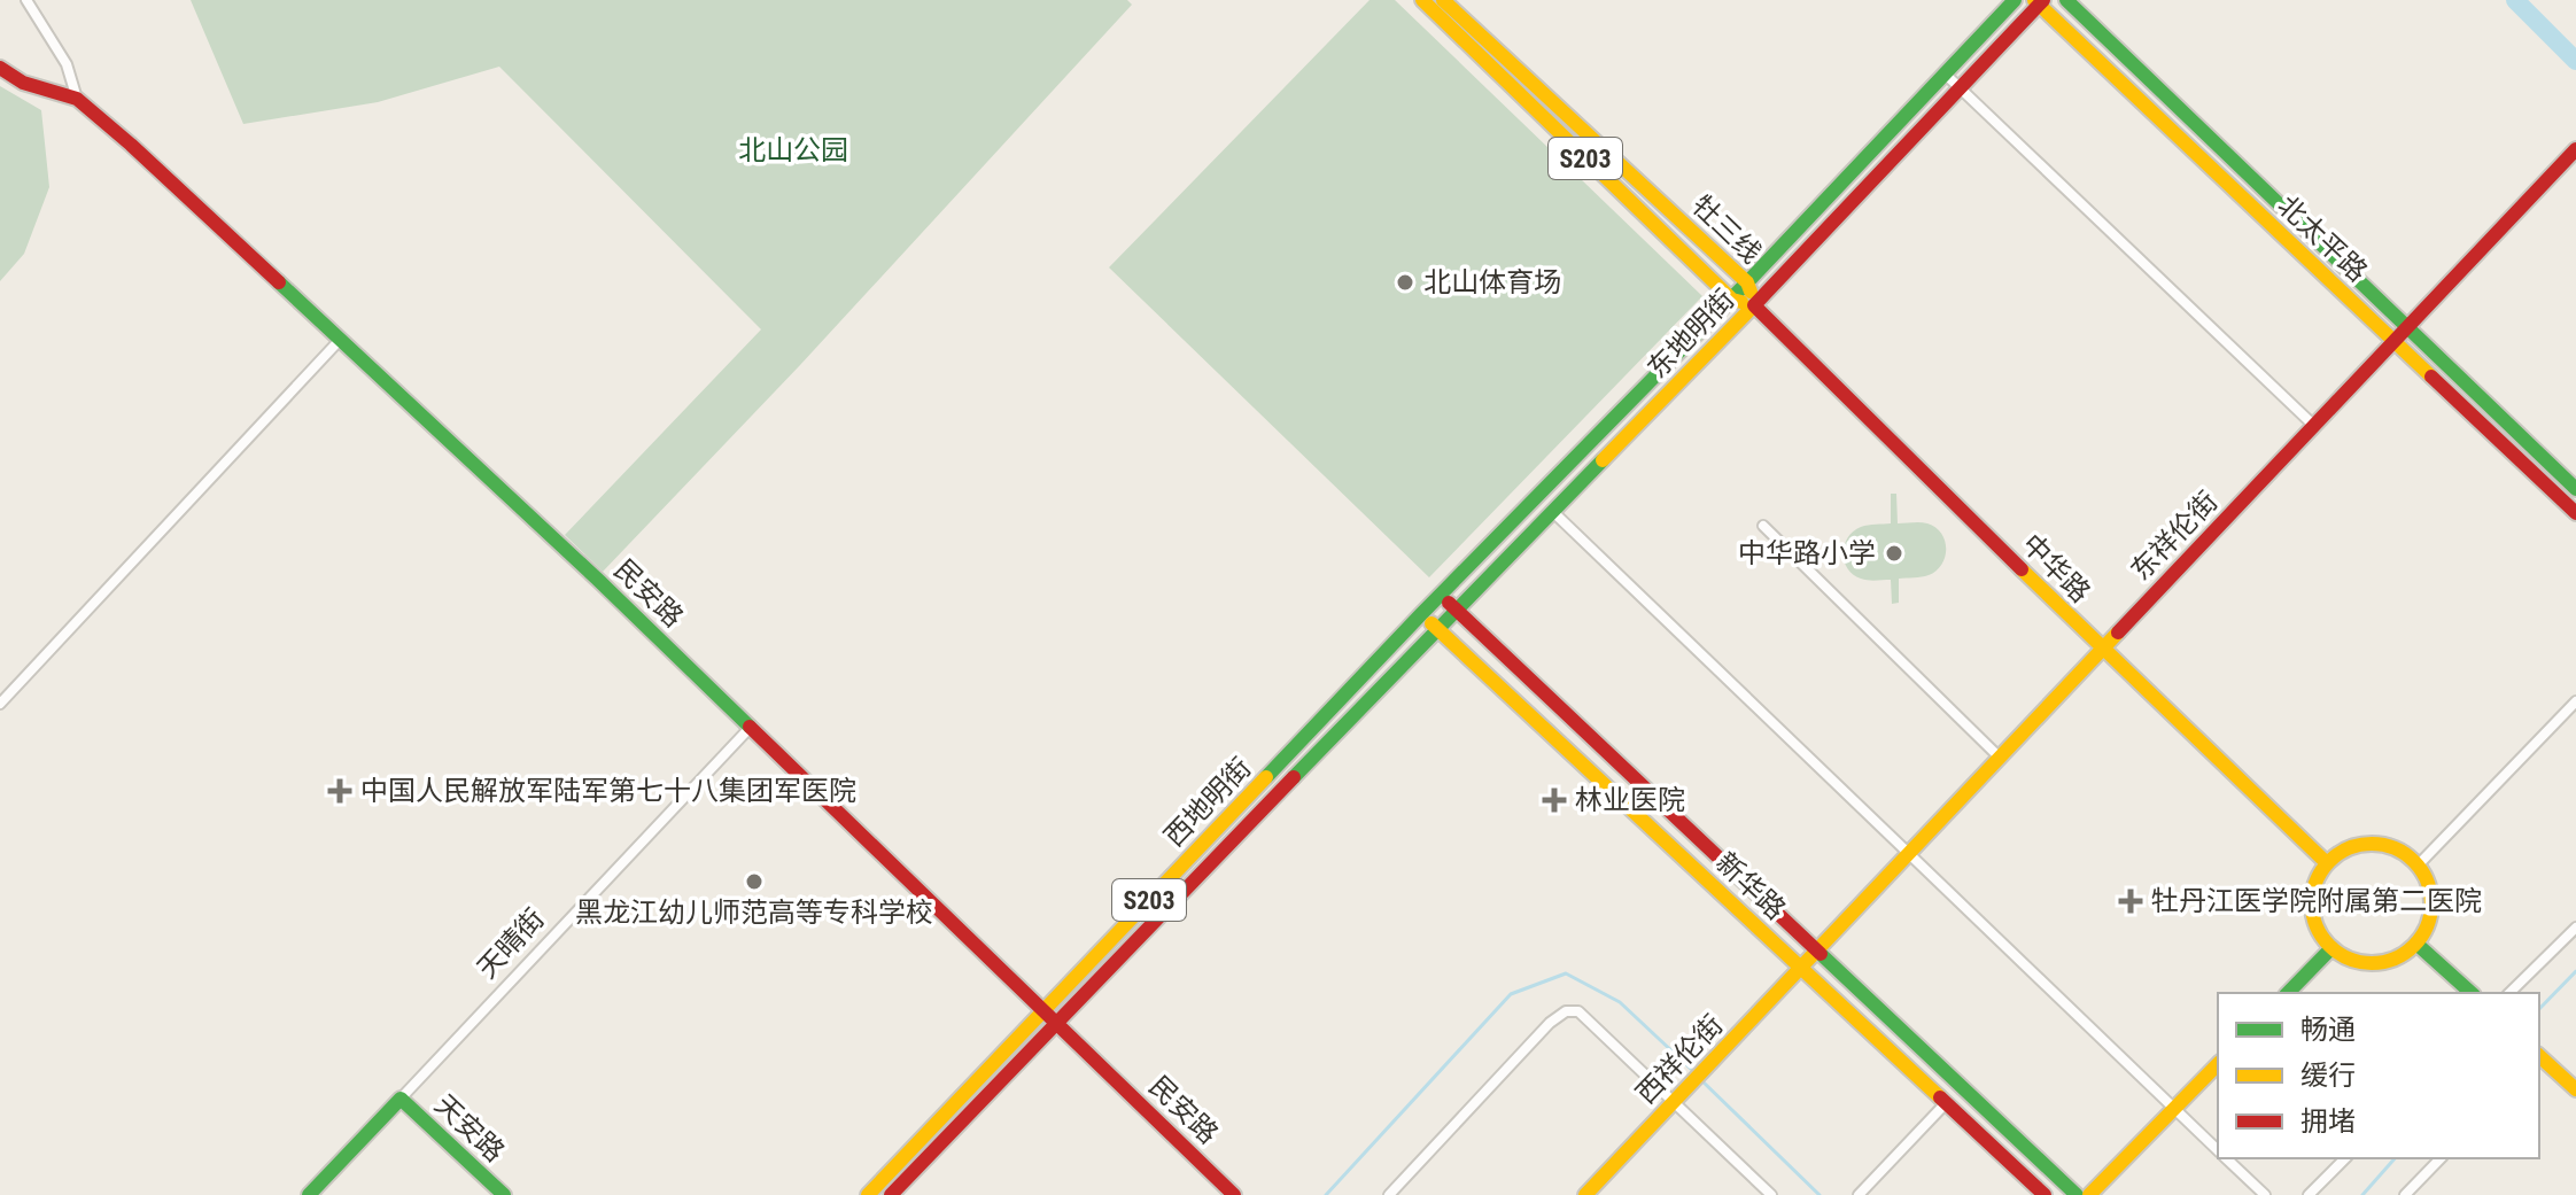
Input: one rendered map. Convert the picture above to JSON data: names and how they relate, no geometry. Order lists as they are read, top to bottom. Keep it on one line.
{"streets":{"street":["S203","牡三线","北太平路","东地明街","东祥伦街","中华路","民安路","西地明街","新华路","天晴街","西祥伦街","天安路"]},"crossings":[["牡三线","东地明街"],["牡三线","中华路"],["北太平路","东地明街"],["北太平路","东祥伦街"],["东地明街","中华路"],["东地明街","西地明街"],["东地明街","新华路"],["东祥伦街","中华路"],["东祥伦街","新华路"],["东祥伦街","西祥伦街"],["民安路","西地明街"],["民安路","天晴街"],["西地明街","新华路"],["新华路","西祥伦街"],["天晴街","天安路"]],"parks":["北山公园"],"places":{"other":["北山体育场","中华路小学","黑龙江幼儿师范高等专科学校"],"health":["中国人民解放军陆军第七十八集团军医院","林业医院","牡丹江医学院附属第二医院"]},"legend":["畅通","缓行","拥堵"]}
